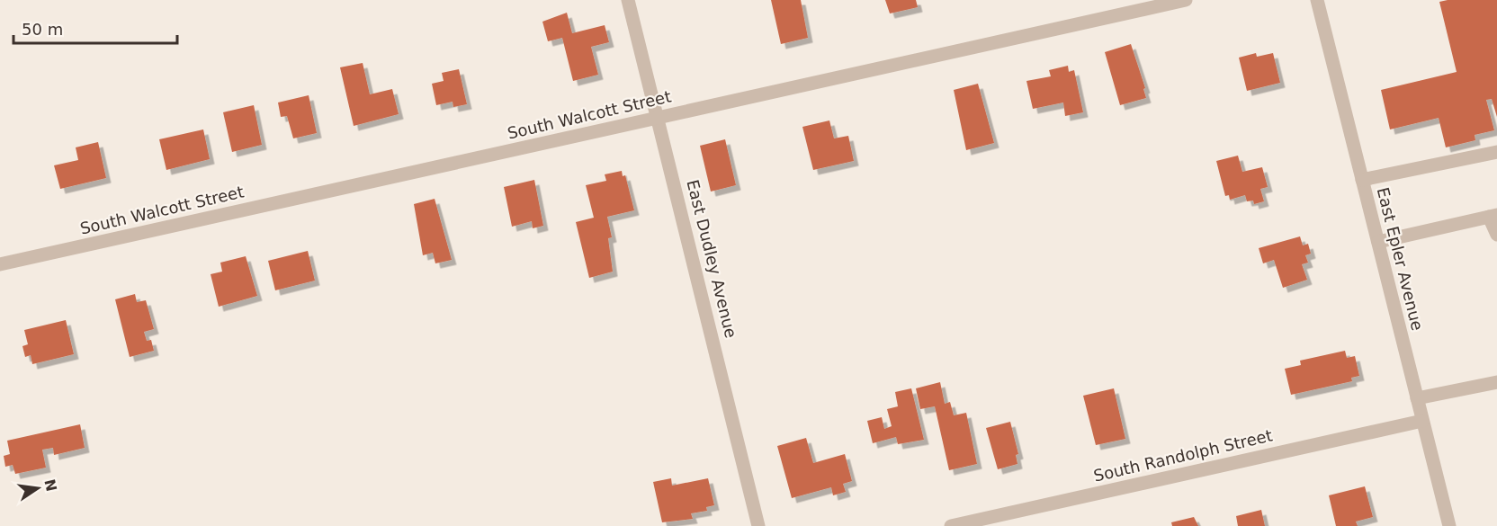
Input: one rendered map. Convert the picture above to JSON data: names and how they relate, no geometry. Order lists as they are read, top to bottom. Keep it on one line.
{"streets":{"street":["South Walcott Street","East Dudley Avenue","East Epler Avenue","South Randolph Street"]},"crossings":[["South Walcott Street","East Dudley Avenue"],["East Epler Avenue","South Randolph Street"]],"scale_bar":"50 m","north":"right"}
